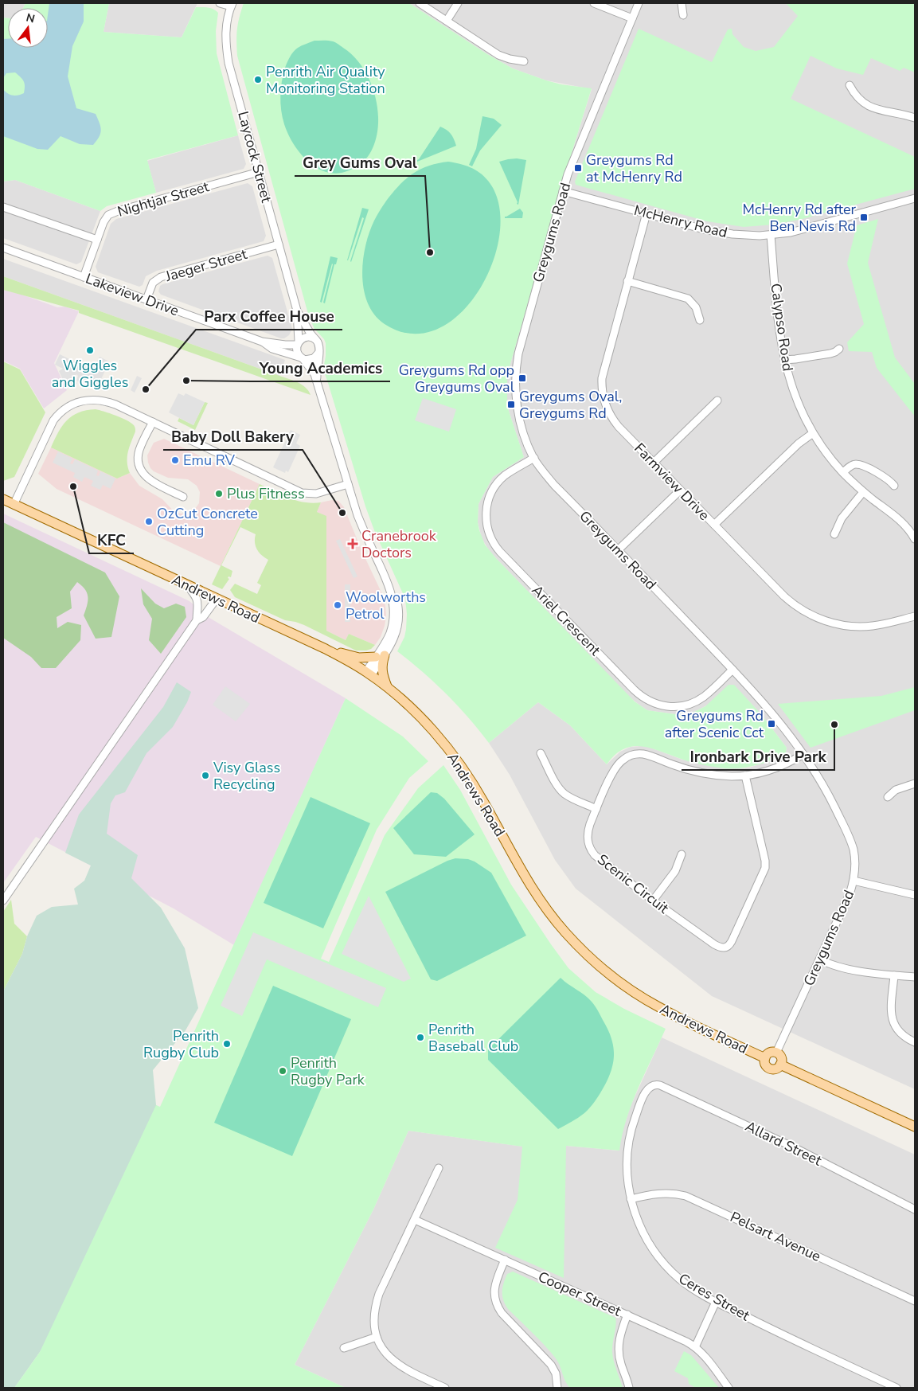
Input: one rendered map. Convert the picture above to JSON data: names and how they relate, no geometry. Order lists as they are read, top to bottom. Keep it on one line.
{"streets":{"main road":["Andrews Road"],"street":["Laycock Street","Nightjar Street","McHenry Road","Greygums Road","Jaeger Street","Lakeview Drive","Calypso Road","Farmview Drive","Ariel Crescent","Scenic Circuit","Allard Street","Pelsart Avenue","Cooper Street","Ceres Street"]},"crossings":[["Laycock Street","Nightjar Street"],["Laycock Street","Jaeger Street"],["Laycock Street","Lakeview Drive"],["Nightjar Street","Lakeview Drive"],["McHenry Road","Greygums Road"],["McHenry Road","Calypso Road"],["McHenry Road","Farmview Drive"],["Greygums Road","Andrews Road"],["Greygums Road","Ariel Crescent"],["Greygums Road","Scenic Circuit"],["Jaeger Street","Lakeview Drive"],["Allard Street","Ceres Street"],["Pelsart Avenue","Ceres Street"]],"places":{"other":["Penrith Air Quality Monitoring Station","Grey Gums Oval","Wiggles and Giggles","Young Academics","Parx Coffee House","Emu RV","KFC","Plus Fitness","Baby Doll Bakery","OzCut Concrete Cutting","Woolworths Petrol","Ironbark Drive Park","Visy Glass Recycling","Penrith Baseball Club","Penrith Rugby Club","Penrith Rugby Park"],"transit":["Greygums Rd at McHenry Rd","McHenry Rd after Ben Nevis Rd","Greygums Rd opp Greygums Oval","Greygums Oval, Greygums Rd","Greygums Rd after Scenic Cct"],"health":["Cranebrook Doctors"]},"north":"top"}
